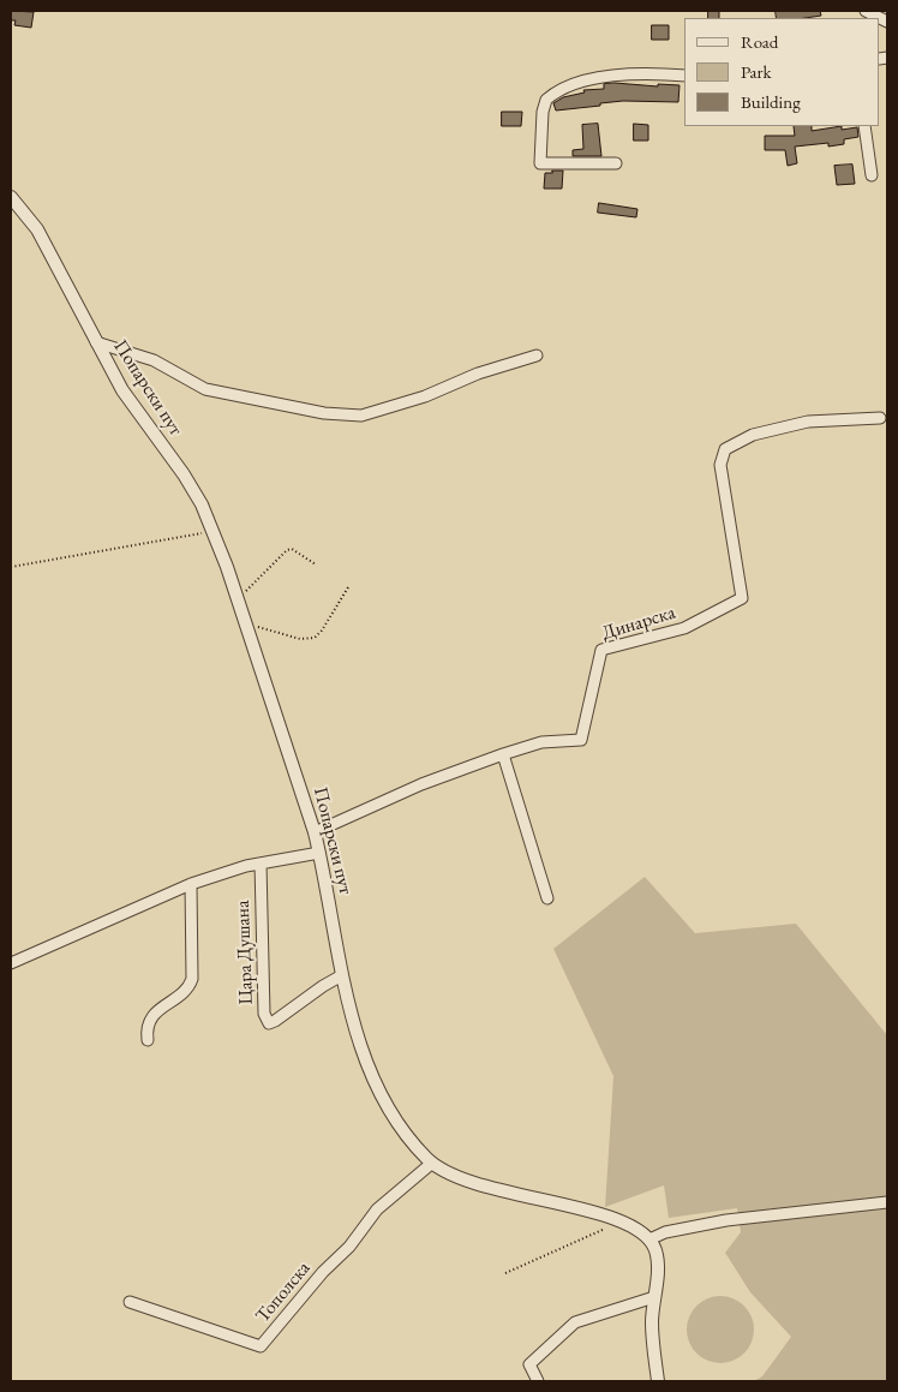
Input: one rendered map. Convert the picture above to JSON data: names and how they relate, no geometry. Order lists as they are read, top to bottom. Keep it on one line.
{"streets":{"street":["Попарски пут","Динарска","Цара Душана","Тополска"]},"crossings":[["Попарски пут","Динарска"],["Попарски пут","Цара Душана"],["Попарски пут","Тополска"]],"legend":["Road","Park","Building"]}
